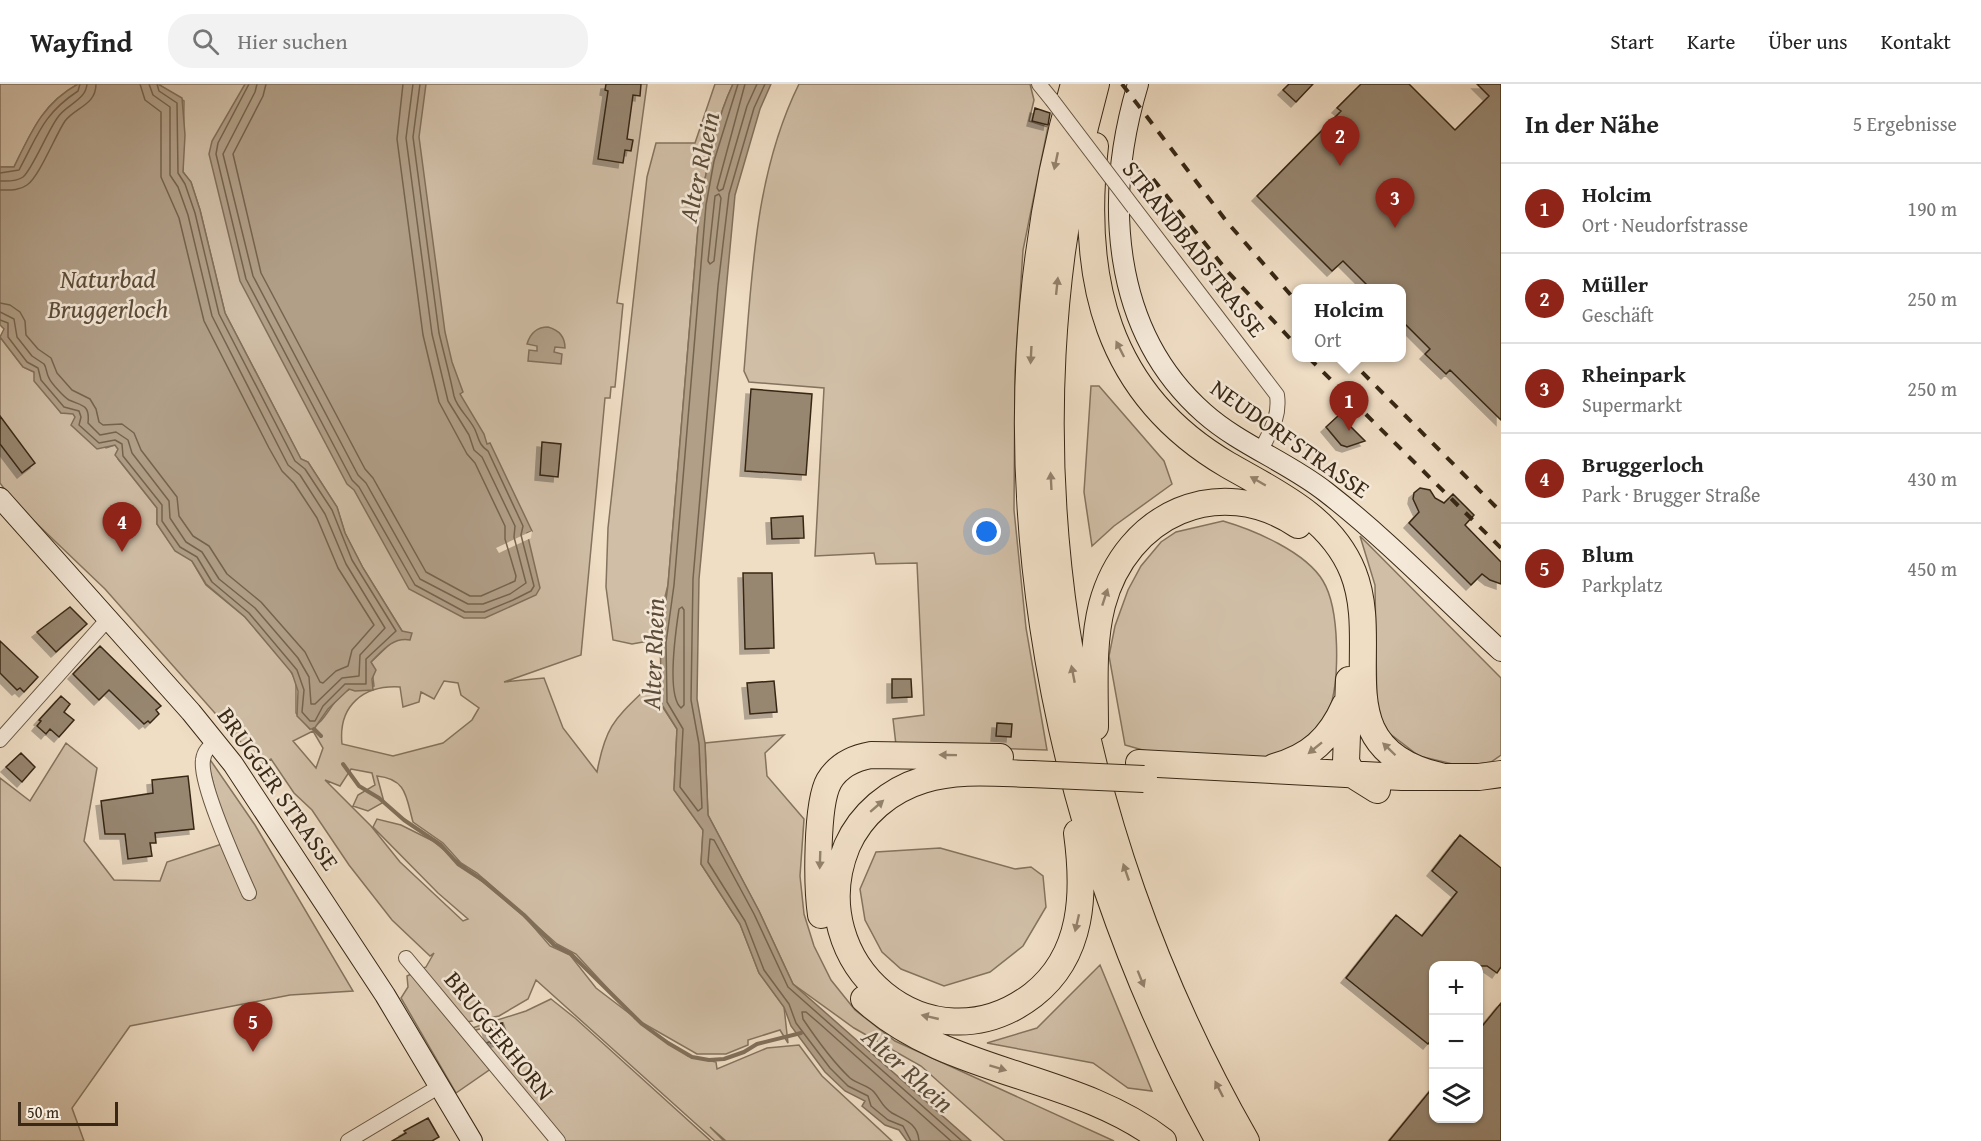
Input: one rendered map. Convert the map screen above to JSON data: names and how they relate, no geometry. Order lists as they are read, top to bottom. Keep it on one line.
{"streets":{"main road":["NEUDORFSTRASSE","BRUGGER STRASSE"],"street":["STRANDBADSTRASSE","BRUGGERHORN"]},"crossings":[["STRANDBADSTRASSE","NEUDORFSTRASSE"]],"water":["Alter Rhein","Naturbad Bruggerloch"],"scale_bar":"50 m","page":{"header":"Wayfind","search":"Hier suchen","nav":["Start","Karte","Über uns","Kontakt"],"heading":["In der Nähe","5 Ergebnisse"],"pins":["2","3","1","4","5"],"list":[{"mark":"1","name":"Holcim","note":"Ort · Neudorfstrasse","value":"190 m"},{"mark":"2","name":"Müller","note":"Geschäft","value":"250 m"},{"mark":"3","name":"Rheinpark","note":"Supermarkt","value":"250 m"},{"mark":"4","name":"Bruggerloch","note":"Park · Brugger Straße","value":"430 m"},{"mark":"5","name":"Blum","note":"Parkplatz","value":"450 m"}],"popup":["Holcim","Ort"],"map_buttons":["+","−"],"scale":"50 m"}}
